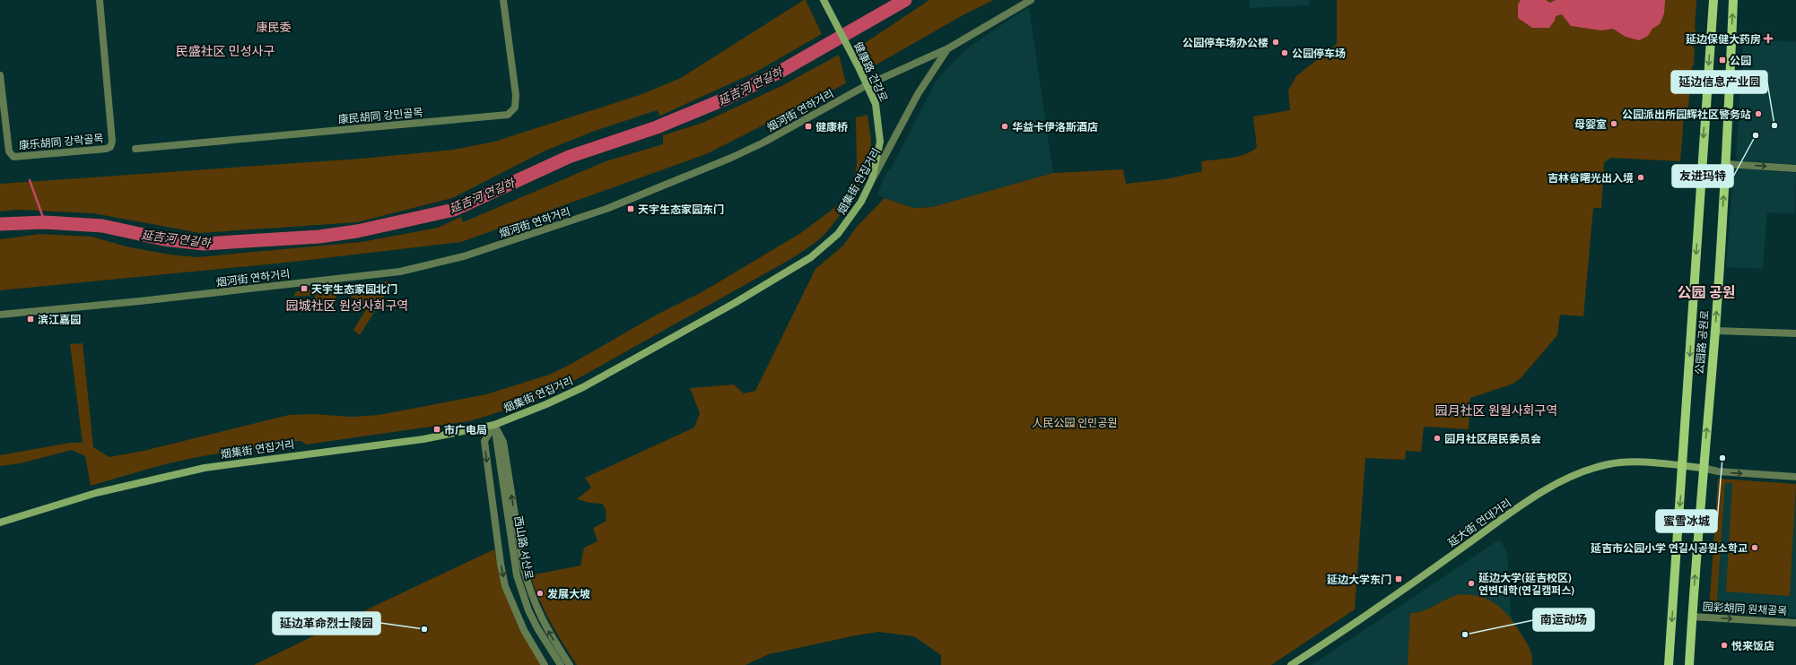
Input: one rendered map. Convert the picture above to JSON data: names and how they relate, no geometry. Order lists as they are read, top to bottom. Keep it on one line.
{"streets":{"main road":["健康路 건강로","烟集街 연집거리","公园路 공원로","延大街 연대거리"],"street":["烟河街 연하거리","康民胡同 강민골목","康乐胡同 강락골목","西山路 서산로","园彩胡同 원채골목"]},"crossings":[["健康路 건강로","烟河街 연하거리"],["健康路 건강로","烟集街 연집거리"],["烟河街 연하거리","烟集街 연집거리"],["烟集街 연집거리","西山路 서산로"],["公园路 공원로","延大街 연대거리"],["公园路 공원로","园彩胡同 원채골목"]],"one_way":["园彩胡同 원채골목"],"districts":["康民委","民盛社区 민성사구","公园 공원","园城社区 원성사회구역","园月社区 원월사회구역"],"water":["延吉河 연길하"],"parks":["人民公园 인민공원"],"places":{"health":["延边保健大药房"],"other":["公园停车场办公楼","公园停车场","公园派出所园辉社区警务站","母婴室","延边信息产业园","华益卡伊洛斯酒店","友进玛特","吉林省曙光出入境","园月社区居民委员会","蜜雪冰城","延吉市公园小学 연길시공원소학교","延边大学(延吉校区) 연변대학(연길캠퍼스)","发展大坡","延边革命烈士陵园","南运动场","悦来饭店"],"transit":["公园","健康桥","天宇生态家园东门","天宇生态家园北门","滨江嘉园","市广电局","延边大学东门"]}}
